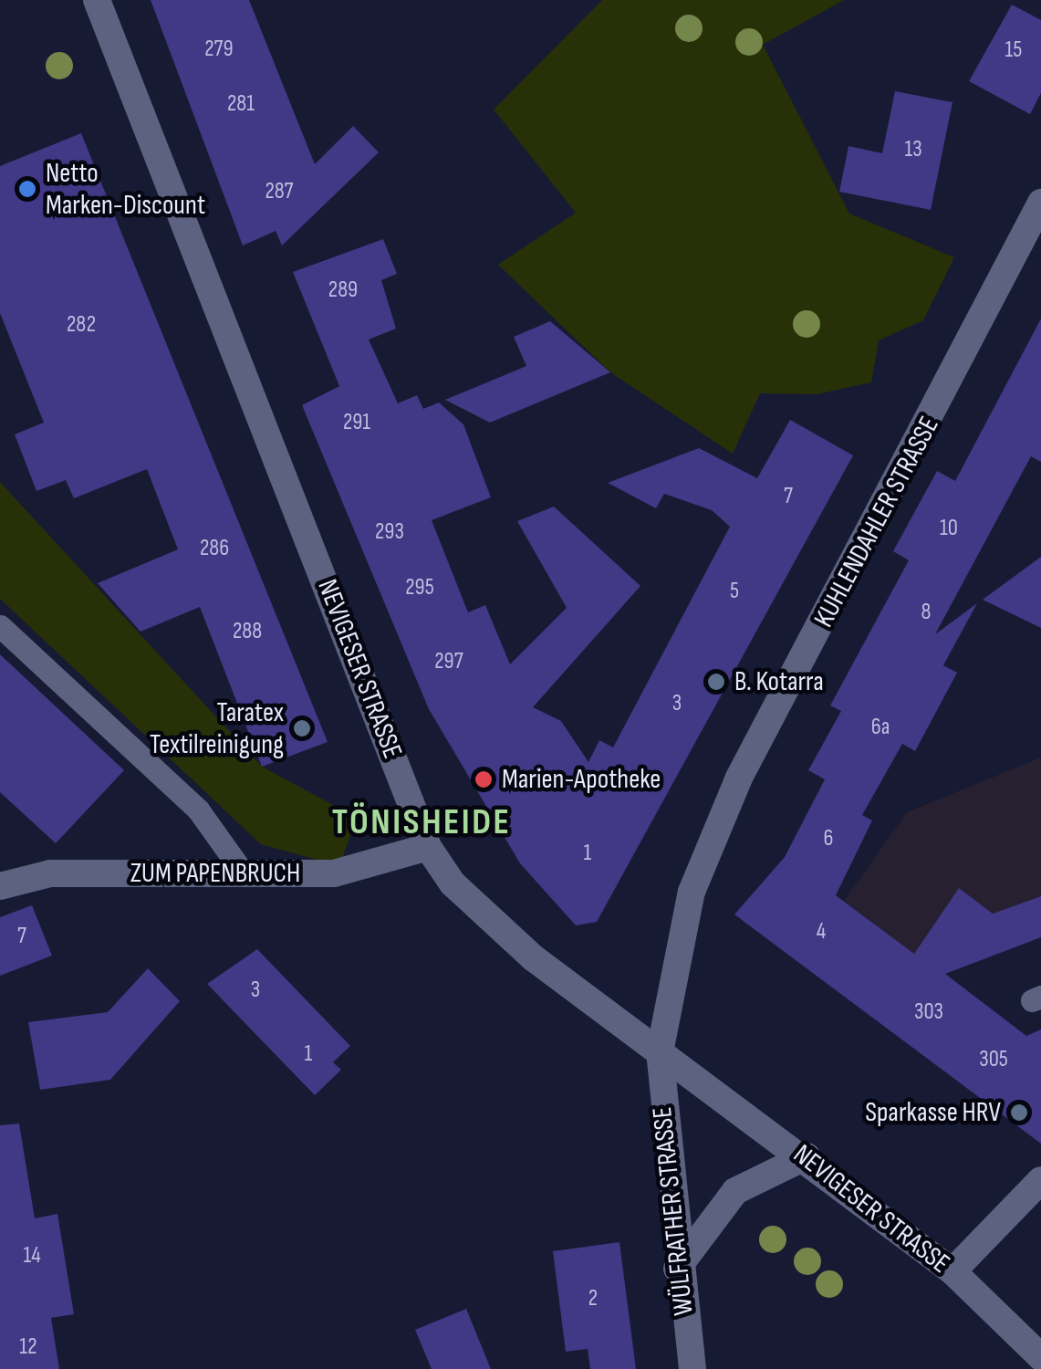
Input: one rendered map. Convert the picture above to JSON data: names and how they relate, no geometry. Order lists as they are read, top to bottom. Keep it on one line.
{"streets":{"main road":["KUHLENDAHLER STRASSE","NEVIGESER STRASSE","ZUM PAPENBRUCH","WÜLFRATHER STRASSE"]},"crossings":[["KUHLENDAHLER STRASSE","NEVIGESER STRASSE"],["KUHLENDAHLER STRASSE","WÜLFRATHER STRASSE"],["NEVIGESER STRASSE","ZUM PAPENBRUCH"],["NEVIGESER STRASSE","WÜLFRATHER STRASSE"]],"districts":["TÖNISHEIDE"],"places":["Netto Marken-Discount","B. Kotarra","Taratex Textilreinigung","Marien-Apotheke","Sparkasse HRV"],"house_numbers":["279","15","281","13","287","289","282","291","7","10","293","286","295","5","8","288","297","3","6a","6","1","4","7","3","303","1","305","14","2","12"]}
